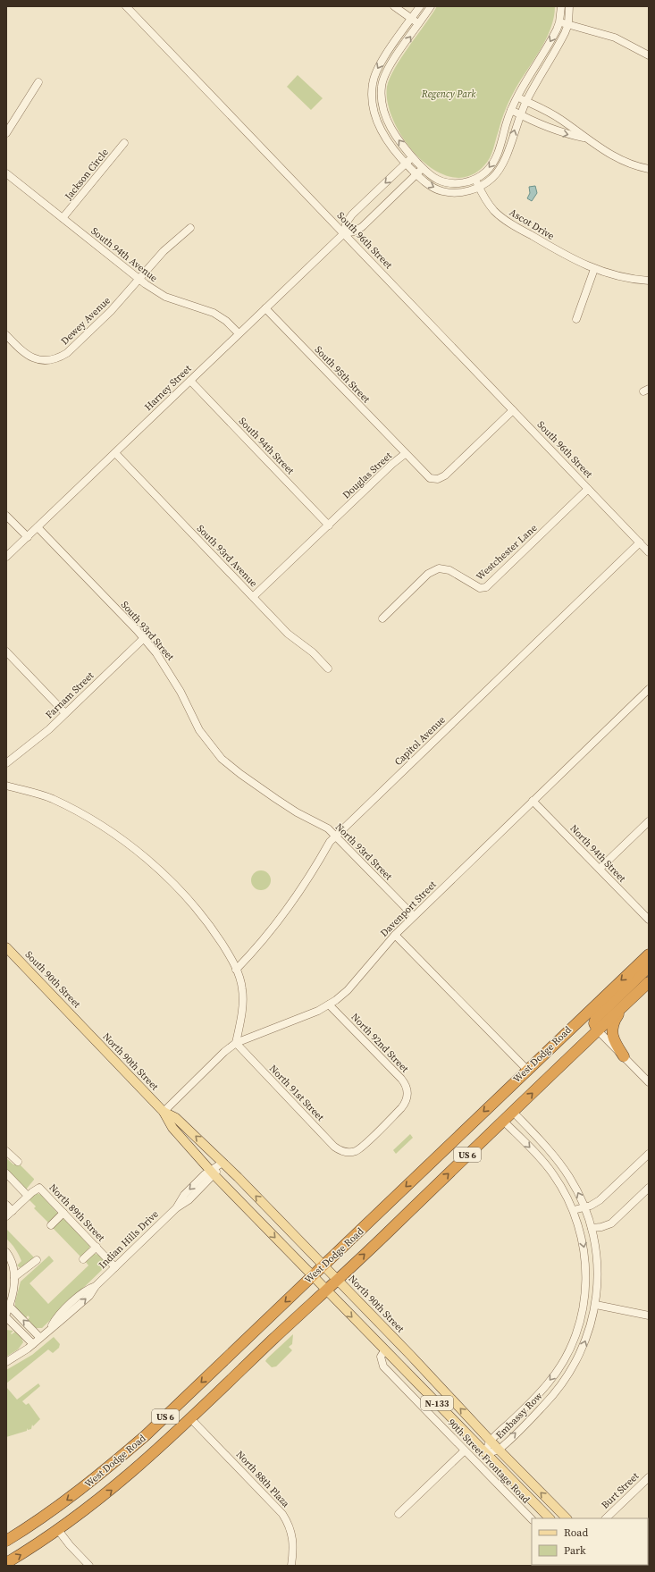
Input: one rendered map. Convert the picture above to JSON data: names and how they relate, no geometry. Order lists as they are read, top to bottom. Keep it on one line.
{"streets":{"highway":["West Dodge Road","US 6"],"main road":["South 90th Street","North 90th Street","N-133"],"street":["Jackson Circle","Ascot Drive","South 96th Street","South 94th Avenue","Dewey Avenue","South 95th Street","Harney Street","South 94th Street","Douglas Street","Westchester Lane","South 93rd Avenue","South 93rd Street","Farnam Street","Capitol Avenue","North 93rd Street","North 94th Street","Davenport Street","North 92nd Street","North 91st Street","North 89th Street","Indian Hills Drive","Embassy Row","90th Street Frontage Road","North 88th Plaza","Burt Street"]},"crossings":[["Jackson Circle","South 94th Avenue"],["South 96th Street","Harney Street"],["South 96th Street","Douglas Street"],["South 96th Street","Westchester Lane"],["South 96th Street","Capitol Avenue"],["South 94th Avenue","Dewey Avenue"],["South 94th Avenue","Harney Street"],["South 95th Street","Harney Street"],["South 95th Street","Douglas Street"],["Harney Street","South 94th Street"],["Harney Street","South 93rd Avenue"],["Harney Street","South 93rd Street"],["South 94th Street","Douglas Street"],["Douglas Street","South 93rd Avenue"],["South 93rd Street","Farnam Street"],["South 93rd Street","North 93rd Street"],["Capitol Avenue","North 93rd Street"],["North 93rd Street","Davenport Street"],["North 94th Street","Davenport Street"],["Davenport Street","North 92nd Street"],["Davenport Street","North 90th Street"],["Davenport Street","North 91st Street"],["South 90th Street","North 90th Street"],["North 92nd Street","North 91st Street"],["West Dodge Road","North 90th Street"],["West Dodge Road","Embassy Row"],["West Dodge Road","North 88th Plaza"],["North 90th Street","Indian Hills Drive"],["North 90th Street","Embassy Row"],["North 90th Street","90th Street Frontage Road"],["North 89th Street","Indian Hills Drive"]],"parks":["Regency Park"],"legend":["Road","Park"]}
